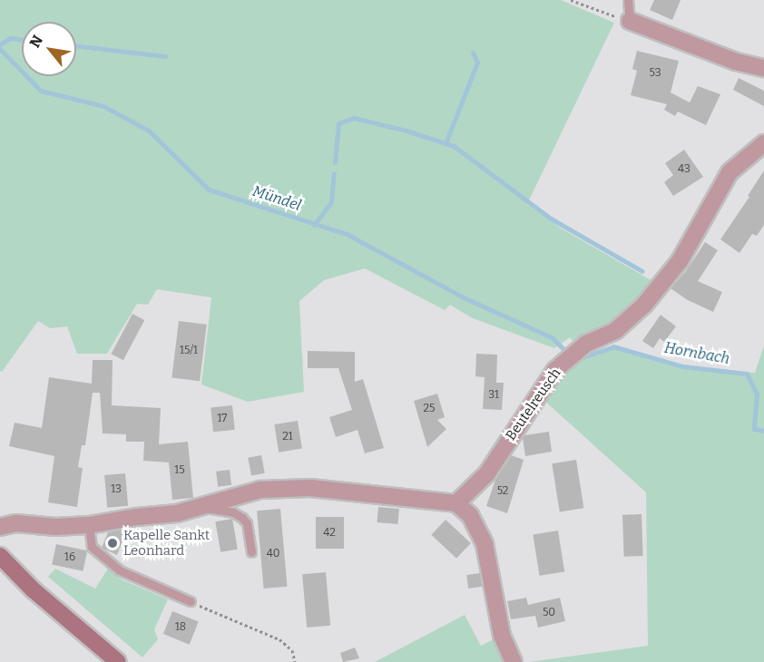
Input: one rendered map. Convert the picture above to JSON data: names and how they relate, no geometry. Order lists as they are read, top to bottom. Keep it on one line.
{"streets":{"street":["Beutelreusch"]},"water":["Mündel","Hornbach"],"places":["Kapelle Sankt Leonhard"],"house_numbers":["53","43","15/1","31","25","17","21","15","13","52","42","40","16","50","18"],"north":"top left"}
